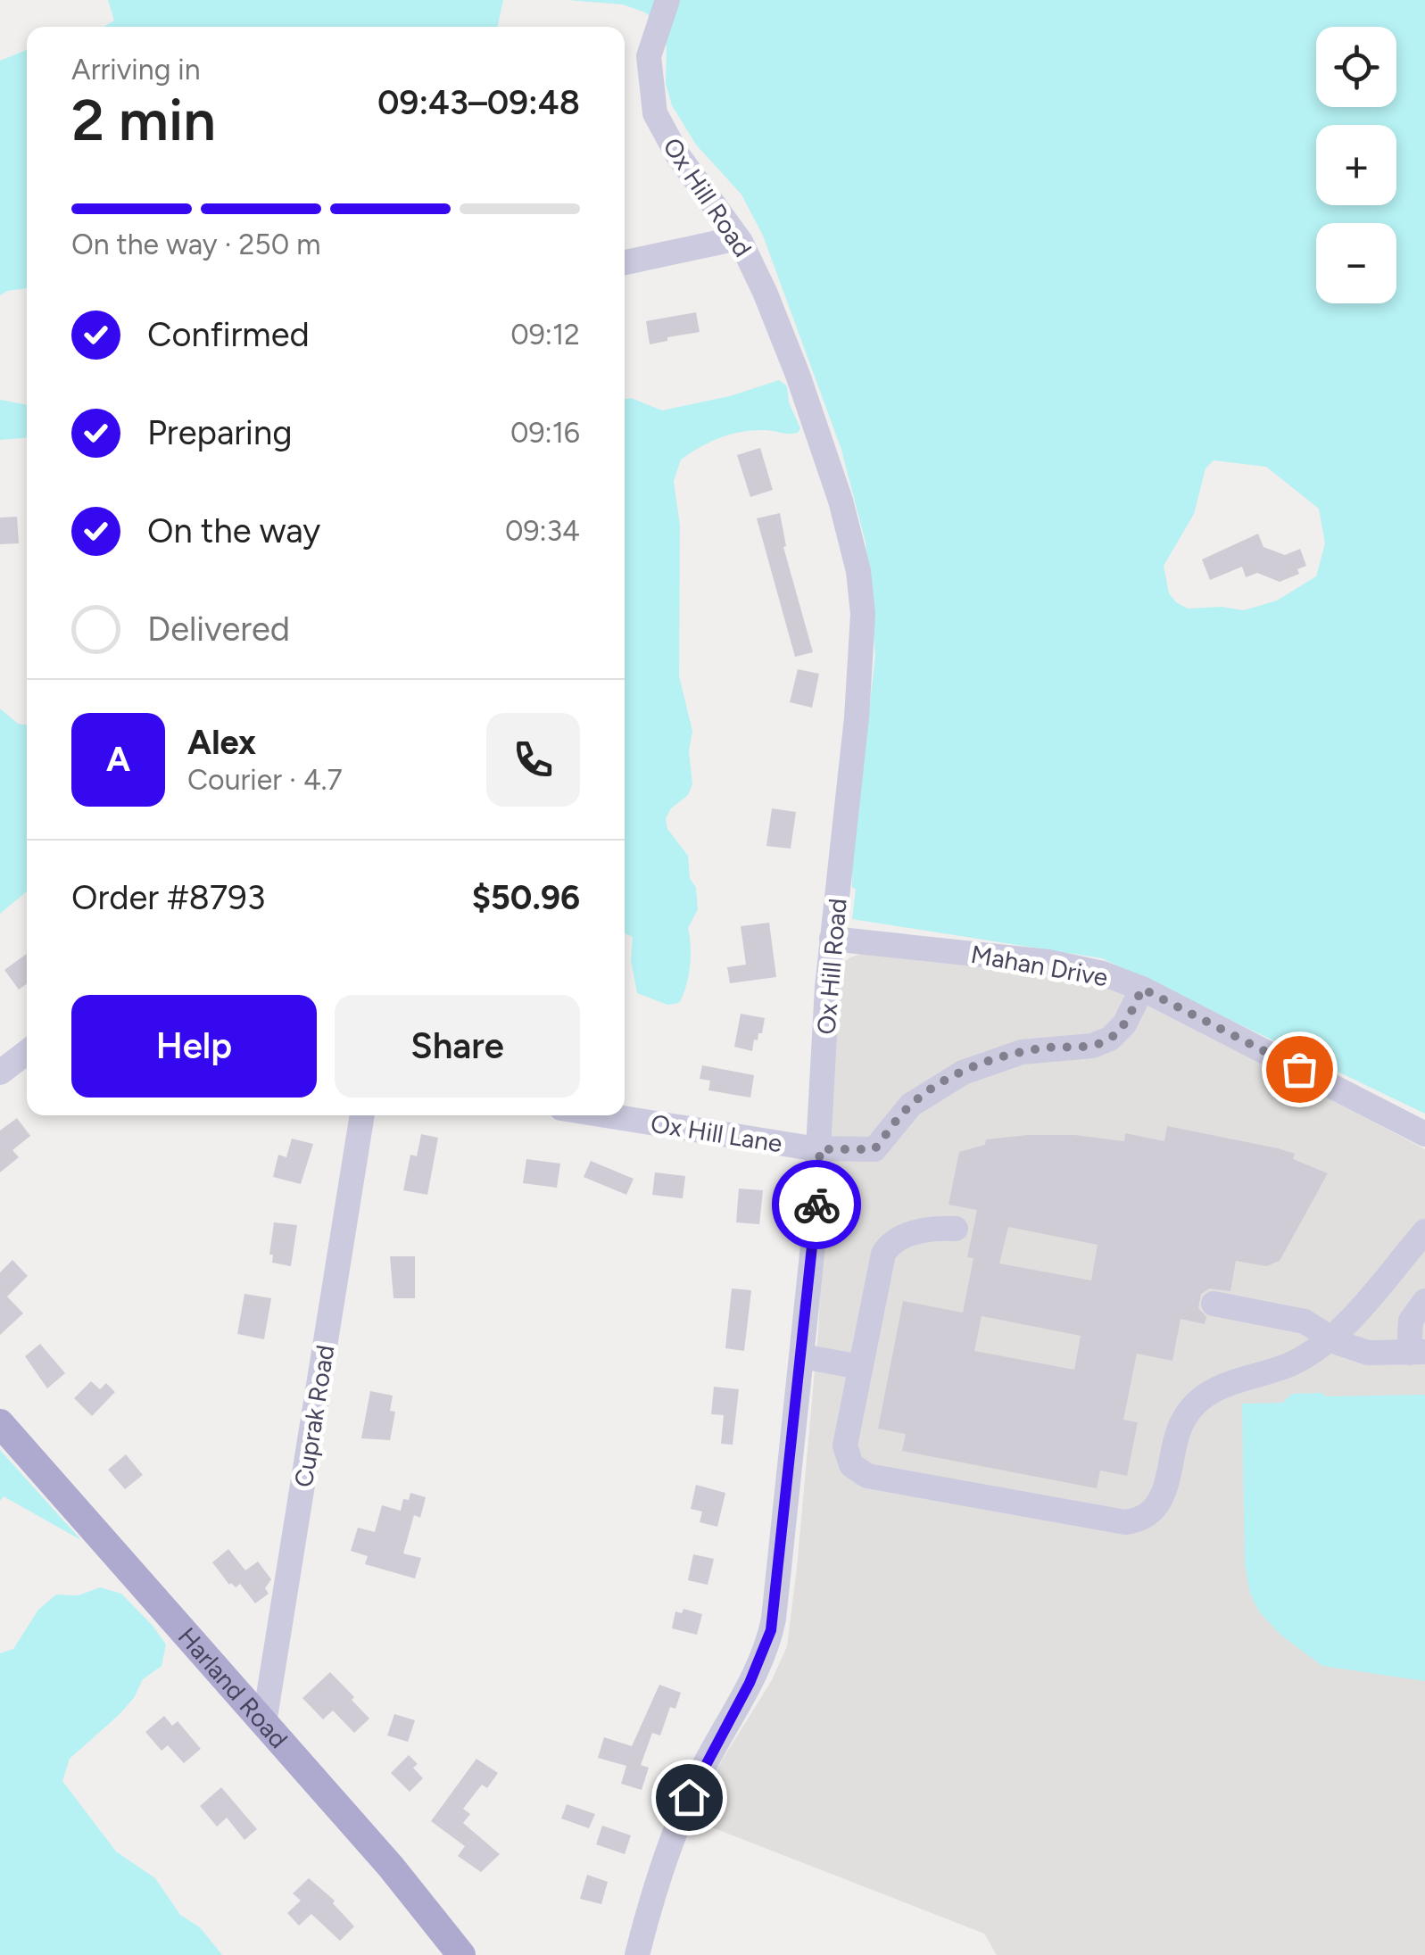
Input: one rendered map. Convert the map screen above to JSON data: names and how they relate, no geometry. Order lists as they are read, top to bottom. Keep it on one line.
{"streets":{"main road":["Harland Road"],"street":["Ox Hill Road","Mahan Drive","Ox Hill Lane","Cuprak Road"]},"crossings":[["Ox Hill Road","Mahan Drive"],["Ox Hill Road","Ox Hill Lane"],["Mahan Drive","Ox Hill Lane"],["Cuprak Road","Harland Road"]],"page":{"map_buttons":["+","−"],"heading":["2 min","Arriving in","09:43–09:48"],"panel":["Alex","Courier · 4.7","Order #8793","$50.96"],"bar":"On the way · 250 m","list":[["Confirmed","09:12"],["Preparing","09:16"],["On the way","09:34"],"Delivered"],"round":"A","buttons":["Help","Share"]}}
